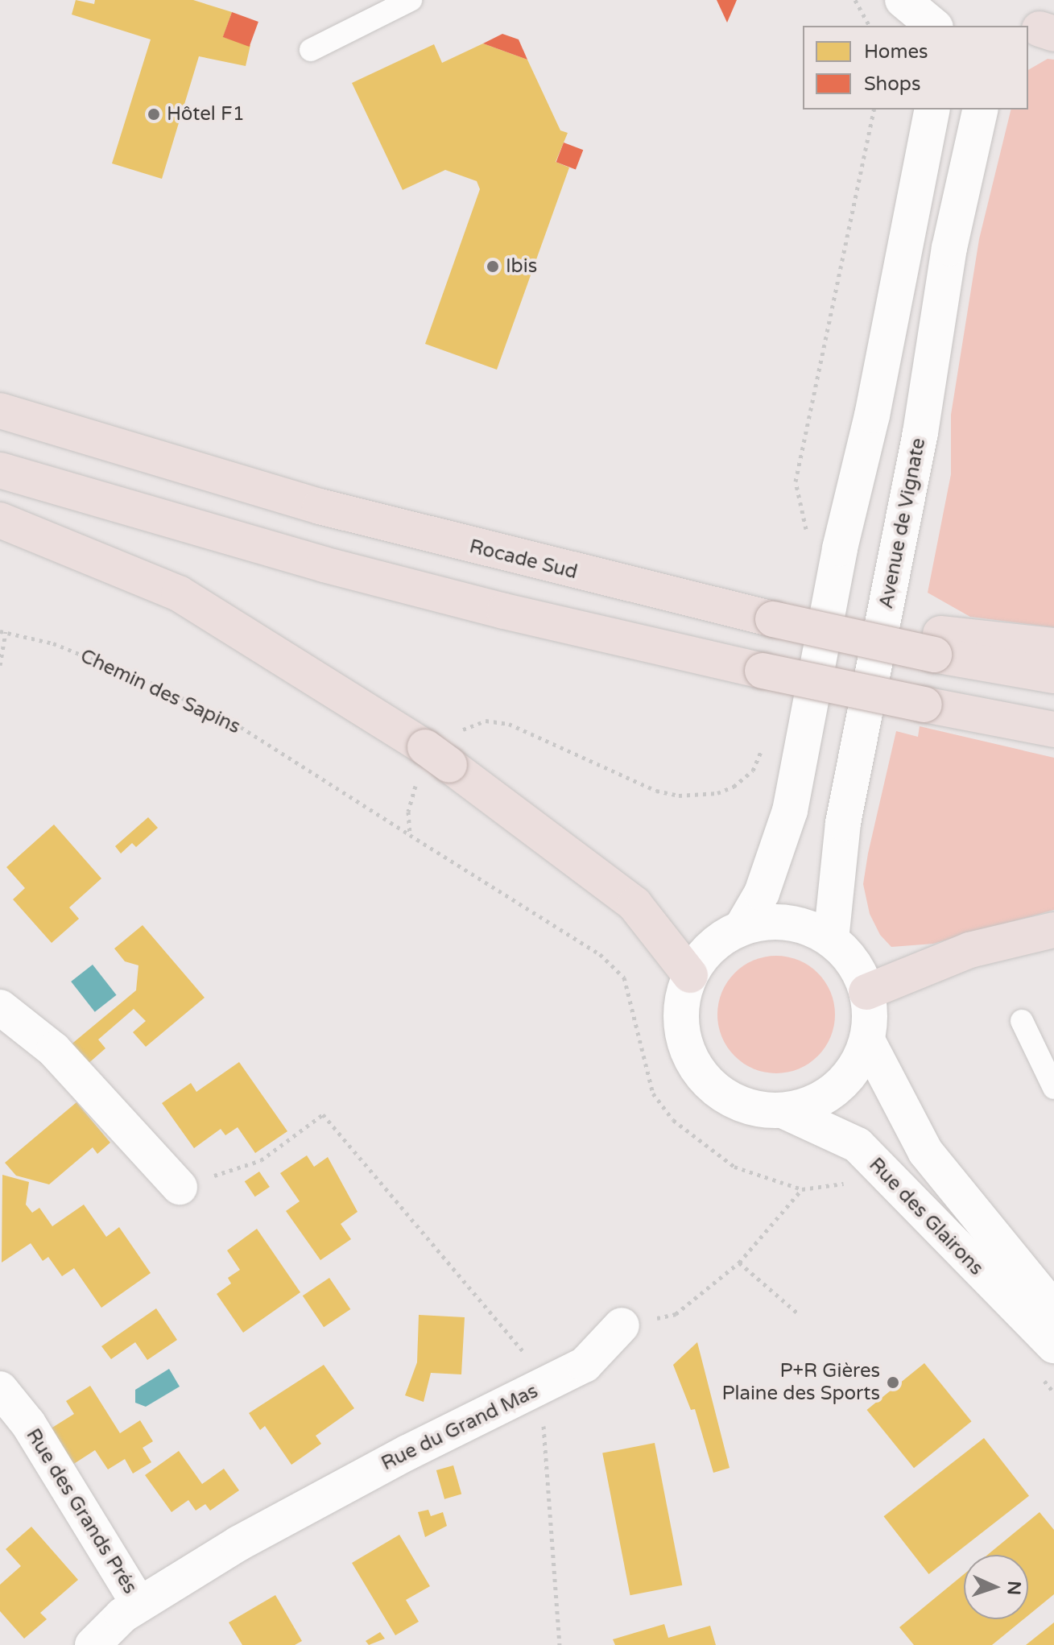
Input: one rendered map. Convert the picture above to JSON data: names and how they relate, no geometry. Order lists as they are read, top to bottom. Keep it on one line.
{"streets":{"highway":["Rocade Sud"],"street":["Avenue de Vignate","Rue des Glairons","Rue du Grand Mas","Rue des Grands Prés"],"path":["Chemin des Sapins"]},"crossings":[["Avenue de Vignate","Rue des Glairons"],["Rue du Grand Mas","Rue des Grands Prés"]],"places":["Hôtel F1","Ibis","P+R Gières Plaine des Sports"],"legend":["Homes","Shops"],"north":"right"}
